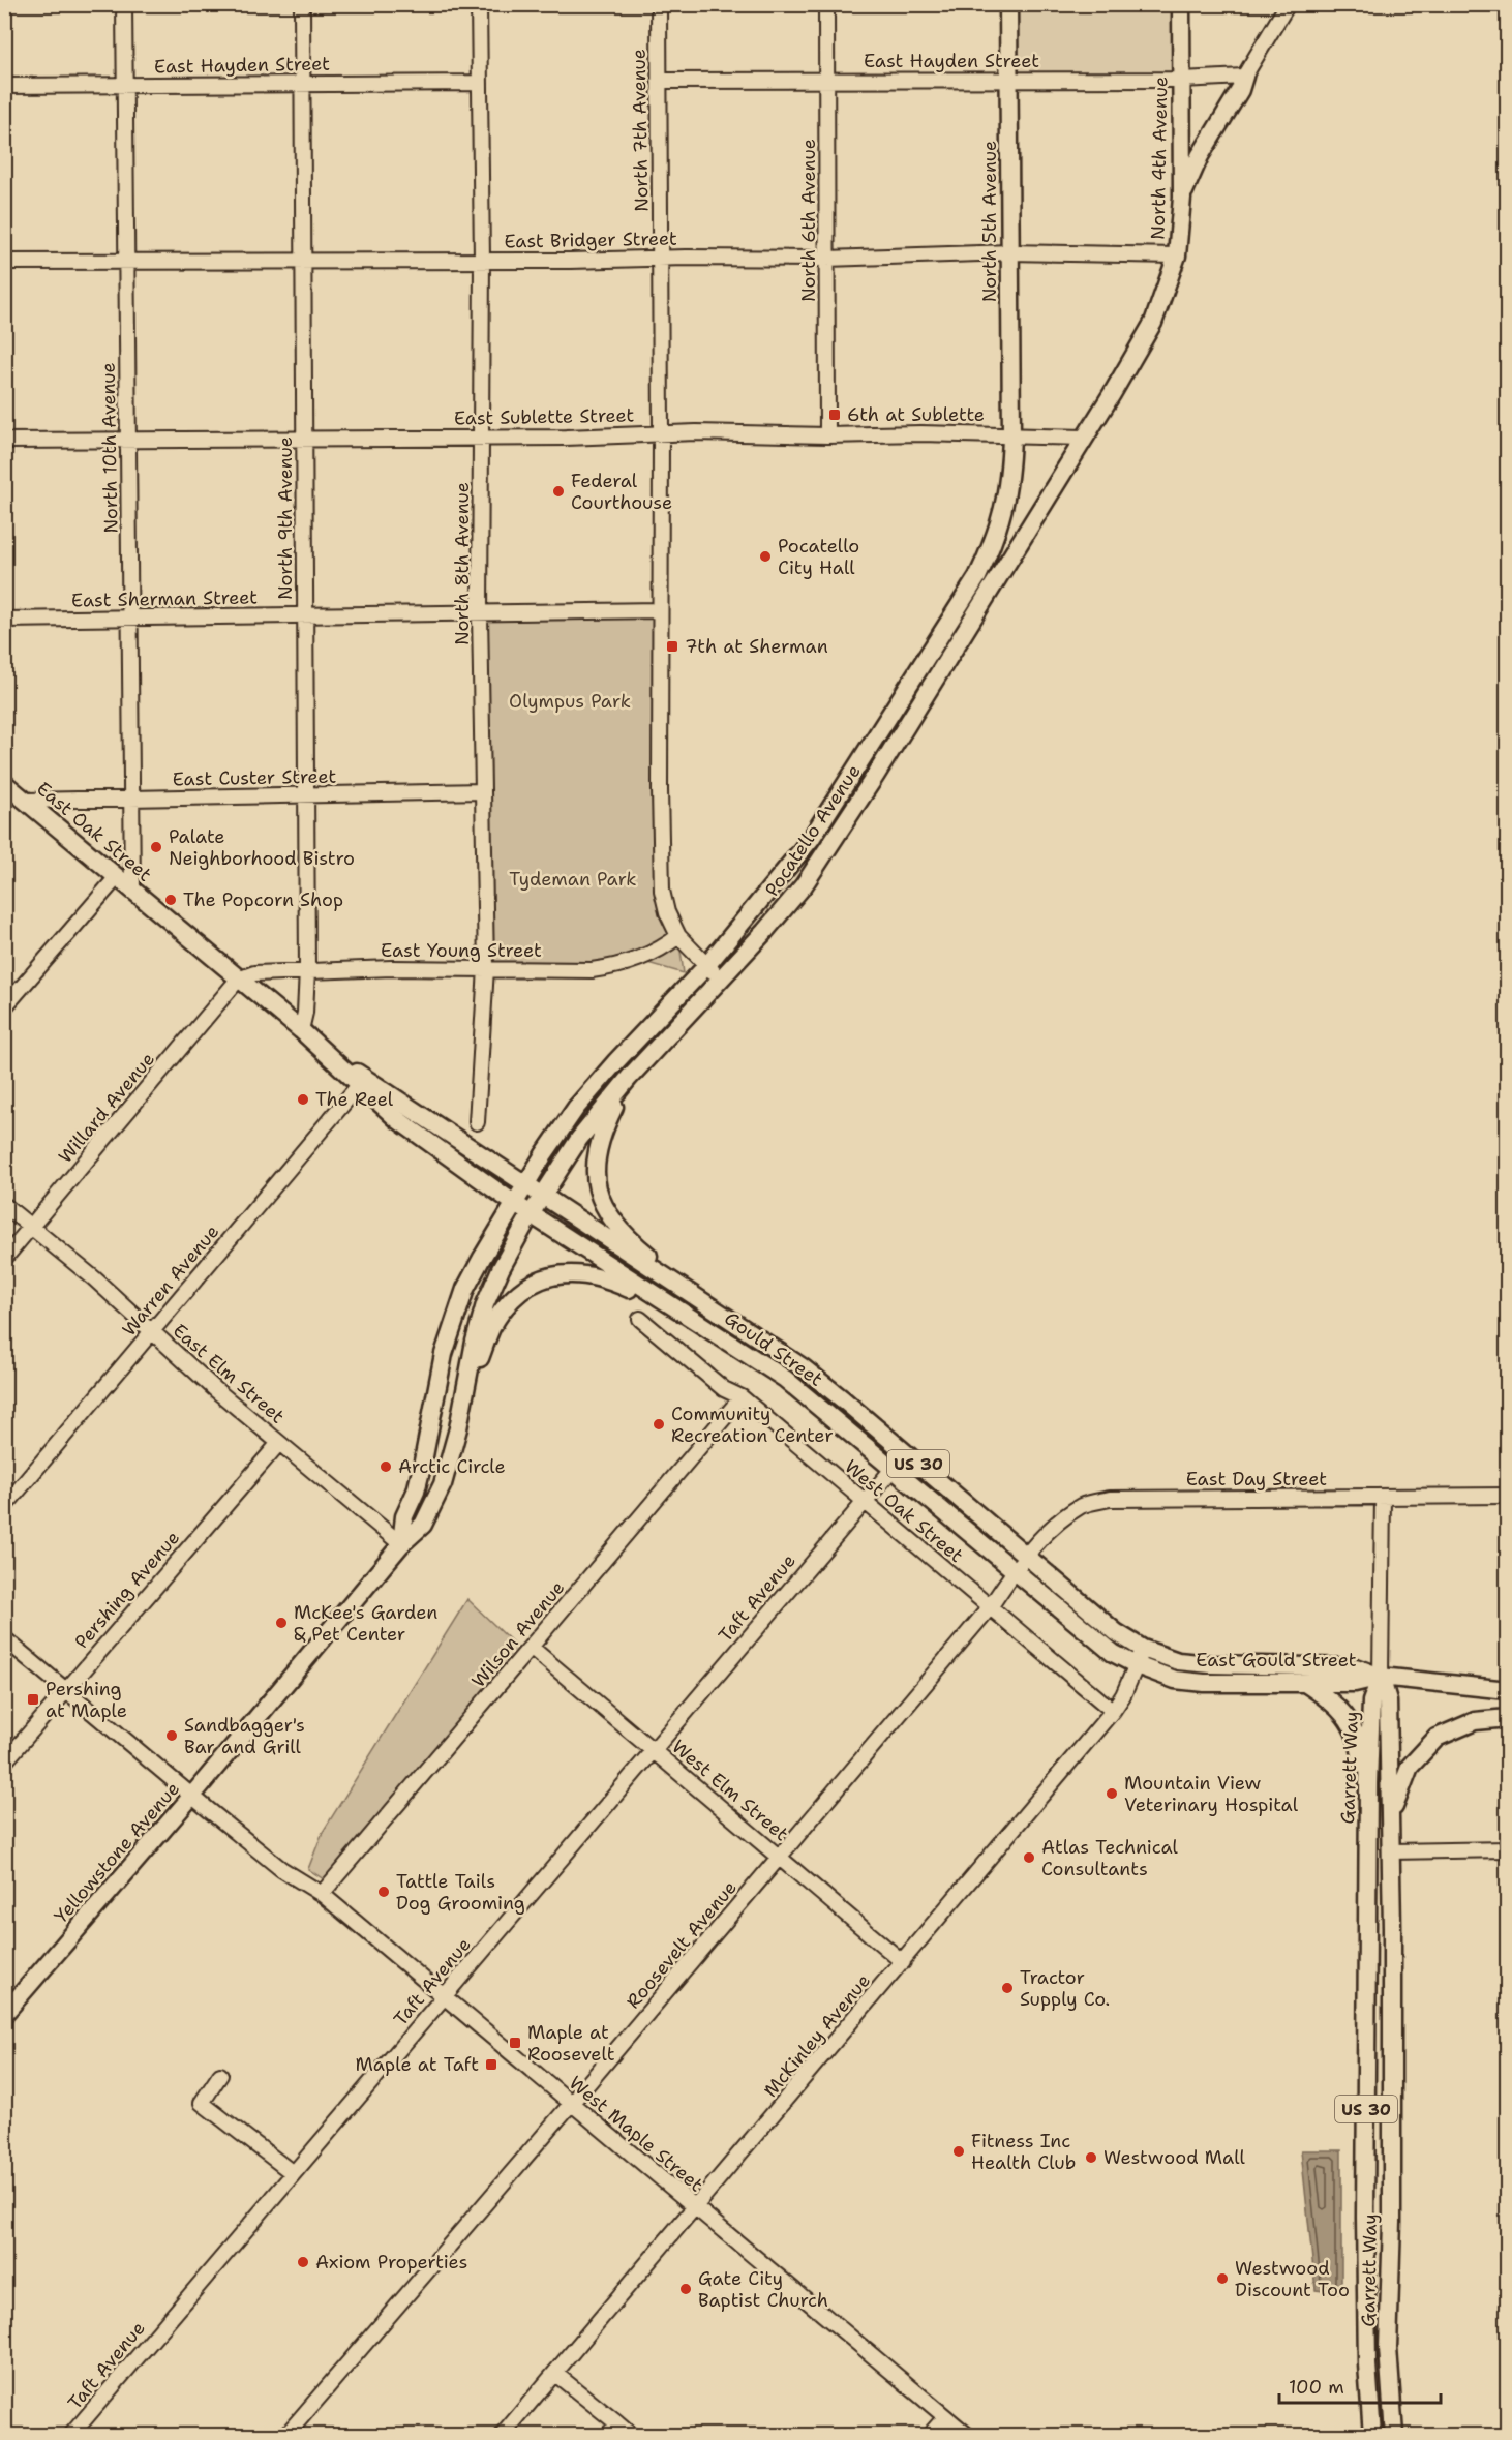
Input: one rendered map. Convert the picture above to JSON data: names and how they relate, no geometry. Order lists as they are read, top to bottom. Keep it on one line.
{"streets":{"main road":["North 4th Avenue","North 5th Avenue","Pocatello Avenue","East Oak Street","Gould Street","US 30","East Gould Street","Garrett Way","Yellowstone Avenue"],"street":["East Hayden Street","North 7th Avenue","North 6th Avenue","East Bridger Street","East Sublette Street","North 10th Avenue","North 9th Avenue","North 8th Avenue","East Sherman Street","East Custer Street","East Young Street","Willard Avenue","Warren Avenue","East Elm Street","East Day Street","West Oak Street","Pershing Avenue","Taft Avenue","Wilson Avenue","West Elm Street","Roosevelt Avenue","McKinley Avenue","West Maple Street"]},"crossings":[["East Hayden Street","North 7th Avenue"],["East Hayden Street","North 4th Avenue"],["East Hayden Street","North 6th Avenue"],["East Hayden Street","North 5th Avenue"],["East Hayden Street","North 10th Avenue"],["East Hayden Street","North 9th Avenue"],["East Hayden Street","North 8th Avenue"],["North 7th Avenue","East Bridger Street"],["North 7th Avenue","East Sublette Street"],["North 7th Avenue","East Sherman Street"],["North 7th Avenue","Pocatello Avenue"],["North 7th Avenue","East Young Street"],["North 4th Avenue","East Bridger Street"],["North 4th Avenue","East Sublette Street"],["North 4th Avenue","Pocatello Avenue"],["North 6th Avenue","East Bridger Street"],["North 6th Avenue","East Sublette Street"],["North 5th Avenue","East Bridger Street"],["North 5th Avenue","East Sublette Street"],["North 5th Avenue","Pocatello Avenue"],["East Bridger Street","North 10th Avenue"],["East Bridger Street","North 9th Avenue"],["East Bridger Street","North 8th Avenue"],["East Sublette Street","North 10th Avenue"],["East Sublette Street","North 9th Avenue"],["East Sublette Street","North 8th Avenue"],["East Sublette Street","Pocatello Avenue"],["North 10th Avenue","East Sherman Street"],["North 10th Avenue","East Custer Street"],["North 10th Avenue","East Oak Street"],["North 9th Avenue","East Sherman Street"],["North 9th Avenue","East Custer Street"],["North 9th Avenue","East Oak Street"],["North 9th Avenue","East Young Street"],["North 8th Avenue","East Sherman Street"],["North 8th Avenue","East Custer Street"],["North 8th Avenue","East Young Street"],["East Custer Street","East Oak Street"],["Pocatello Avenue","East Oak Street"],["Pocatello Avenue","Gould Street"],["Pocatello Avenue","US 30"],["Pocatello Avenue","Yellowstone Avenue"],["East Oak Street","East Young Street"],["East Oak Street","Willard Avenue"],["East Oak Street","Warren Avenue"],["East Oak Street","Gould Street"],["East Young Street","Willard Avenue"],["Willard Avenue","East Elm Street"],["Warren Avenue","East Elm Street"],["Gould Street","US 30"],["Gould Street","East Day Street"],["Gould Street","Taft Avenue"],["Gould Street","East Gould Street"],["Gould Street","Yellowstone Avenue"],["Gould Street","Roosevelt Avenue"],["Gould Street","McKinley Avenue"],["East Elm Street","Pershing Avenue"],["East Elm Street","Yellowstone Avenue"],["US 30","East Gould Street"],["US 30","Garrett Way"],["East Day Street","Roosevelt Avenue"],["West Oak Street","Taft Avenue"],["West Oak Street","Wilson Avenue"],["West Oak Street","Roosevelt Avenue"],["West Oak Street","McKinley Avenue"],["Pershing Avenue","West Maple Street"],["Taft Avenue","West Elm Street"],["Taft Avenue","West Maple Street"],["Wilson Avenue","West Elm Street"],["Wilson Avenue","West Maple Street"],["East Gould Street","Garrett Way"],["East Gould Street","McKinley Avenue"],["West Elm Street","Roosevelt Avenue"],["West Elm Street","McKinley Avenue"],["Yellowstone Avenue","West Maple Street"],["Roosevelt Avenue","West Maple Street"],["McKinley Avenue","West Maple Street"]],"parks":["Olympus Park","Tydeman Park"],"places":{"transit":["6th at Sublette","7th at Sherman","Pershing at Maple","Maple at Roosevelt","Maple at Taft"],"other":["Federal Courthouse","Pocatello City Hall","Palate Neighborhood Bistro","The Popcorn Shop","The Reel","Community Recreation Center","Arctic Circle","McKee's Garden & Pet Center","Sandbagger's Bar and Grill","Mountain View Veterinary Hospital","Atlas Technical Consultants","Tattle Tails Dog Grooming","Tractor Supply Co.","Fitness Inc Health Club","Westwood Mall","Axiom Properties","Westwood Discount Too","Gate City Baptist Church"]},"scale_bar":"100 m"}
